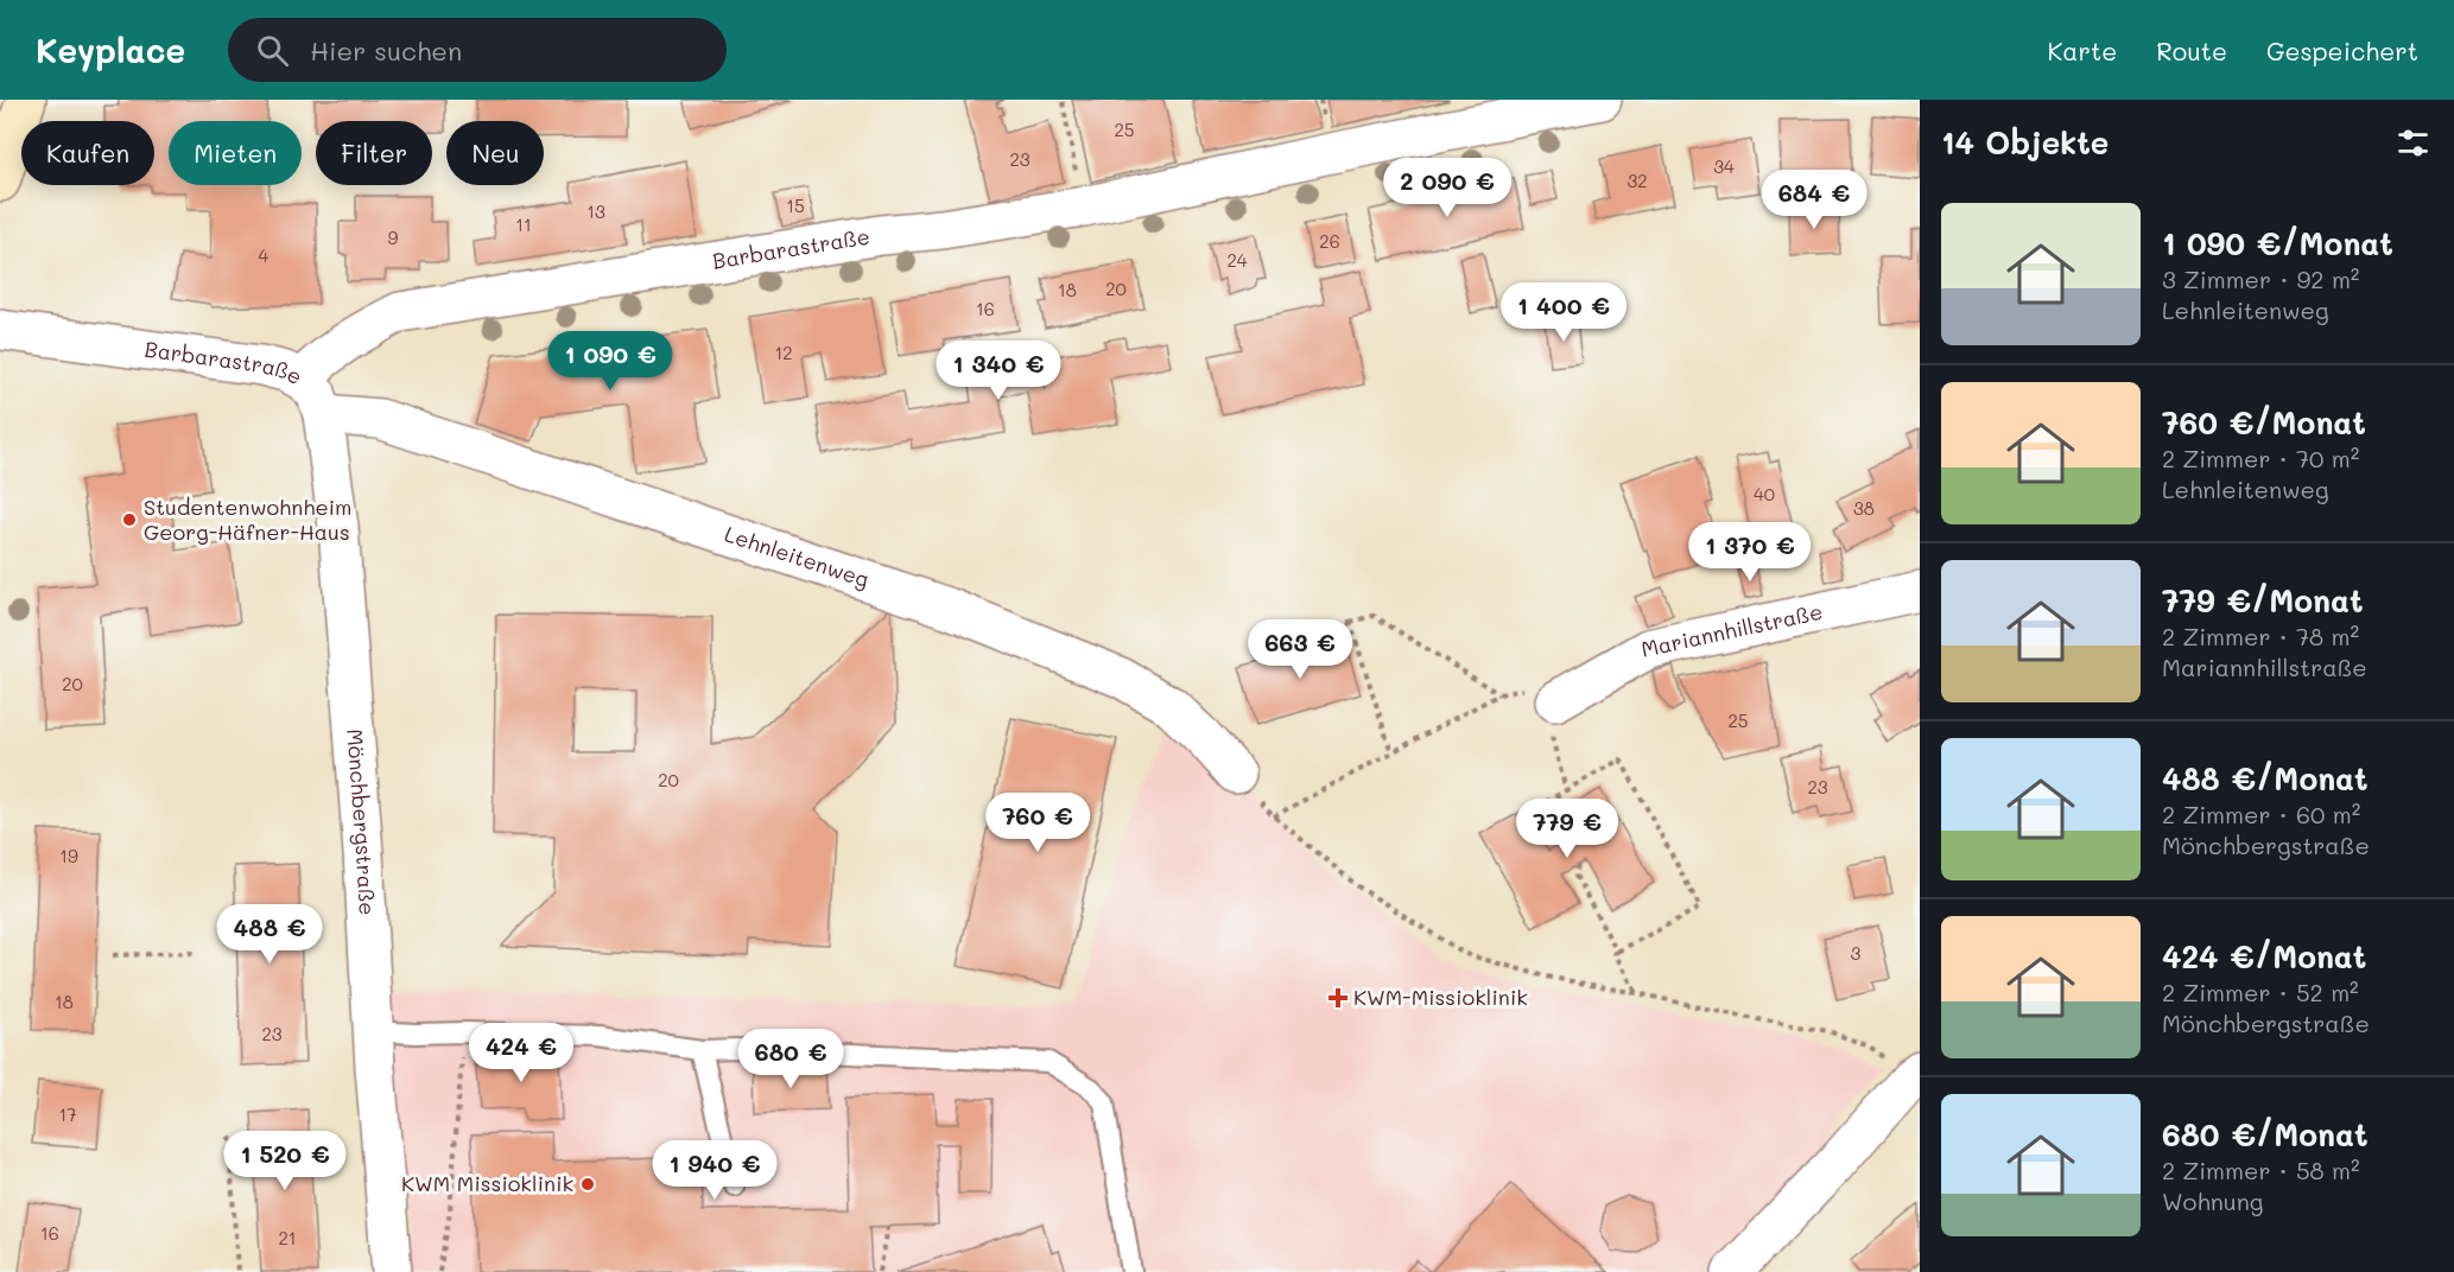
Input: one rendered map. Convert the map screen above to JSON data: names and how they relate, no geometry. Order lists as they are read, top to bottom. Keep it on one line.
{"streets":{"street":["Barbarastraße","Lehnleitenweg","Mariannhillstraße","Mönchbergstraße"]},"crossings":[["Barbarastraße","Mönchbergstraße"],["Lehnleitenweg","Mönchbergstraße"]],"places":{"other":["Studentenwohnheim Georg-Häfner-Haus","KWM Missioklinik"],"health":["KWM-Missioklinik"]},"house_numbers":["25","23","34","32","15","13","11","9","26","4","24","20","18","16","12","40","38","20","25","20","23","19","3","18","23","17","16","21"],"page":{"header":"Keyplace","search":"Hier suchen","nav":["Karte","Route","Gespeichert"],"heading":"14 Objekte","chip":["Kaufen","Mieten","Filter","Neu"],"price":["2 090 €","684 €","1 400 €","1 090 €","1 340 €","1 370 €","663 €","760 €","779 €","488 €","424 €","680 €","1 520 €","1 940 €"],"list":[{"name":"1 090 €/Monat","note":"3 Zimmer · 92 m² · Lehnleitenweg"},{"name":"760 €/Monat","note":"2 Zimmer · 70 m² · Lehnleitenweg"},{"name":"779 €/Monat","note":"2 Zimmer · 78 m² · Mariannhillstraße"},{"name":"488 €/Monat","note":"2 Zimmer · 60 m² · Mönchbergstraße"},{"name":"424 €/Monat","note":"2 Zimmer · 52 m² · Mönchbergstraße"},{"name":"680 €/Monat","note":"2 Zimmer · 58 m² · Wohnung"}]}}
